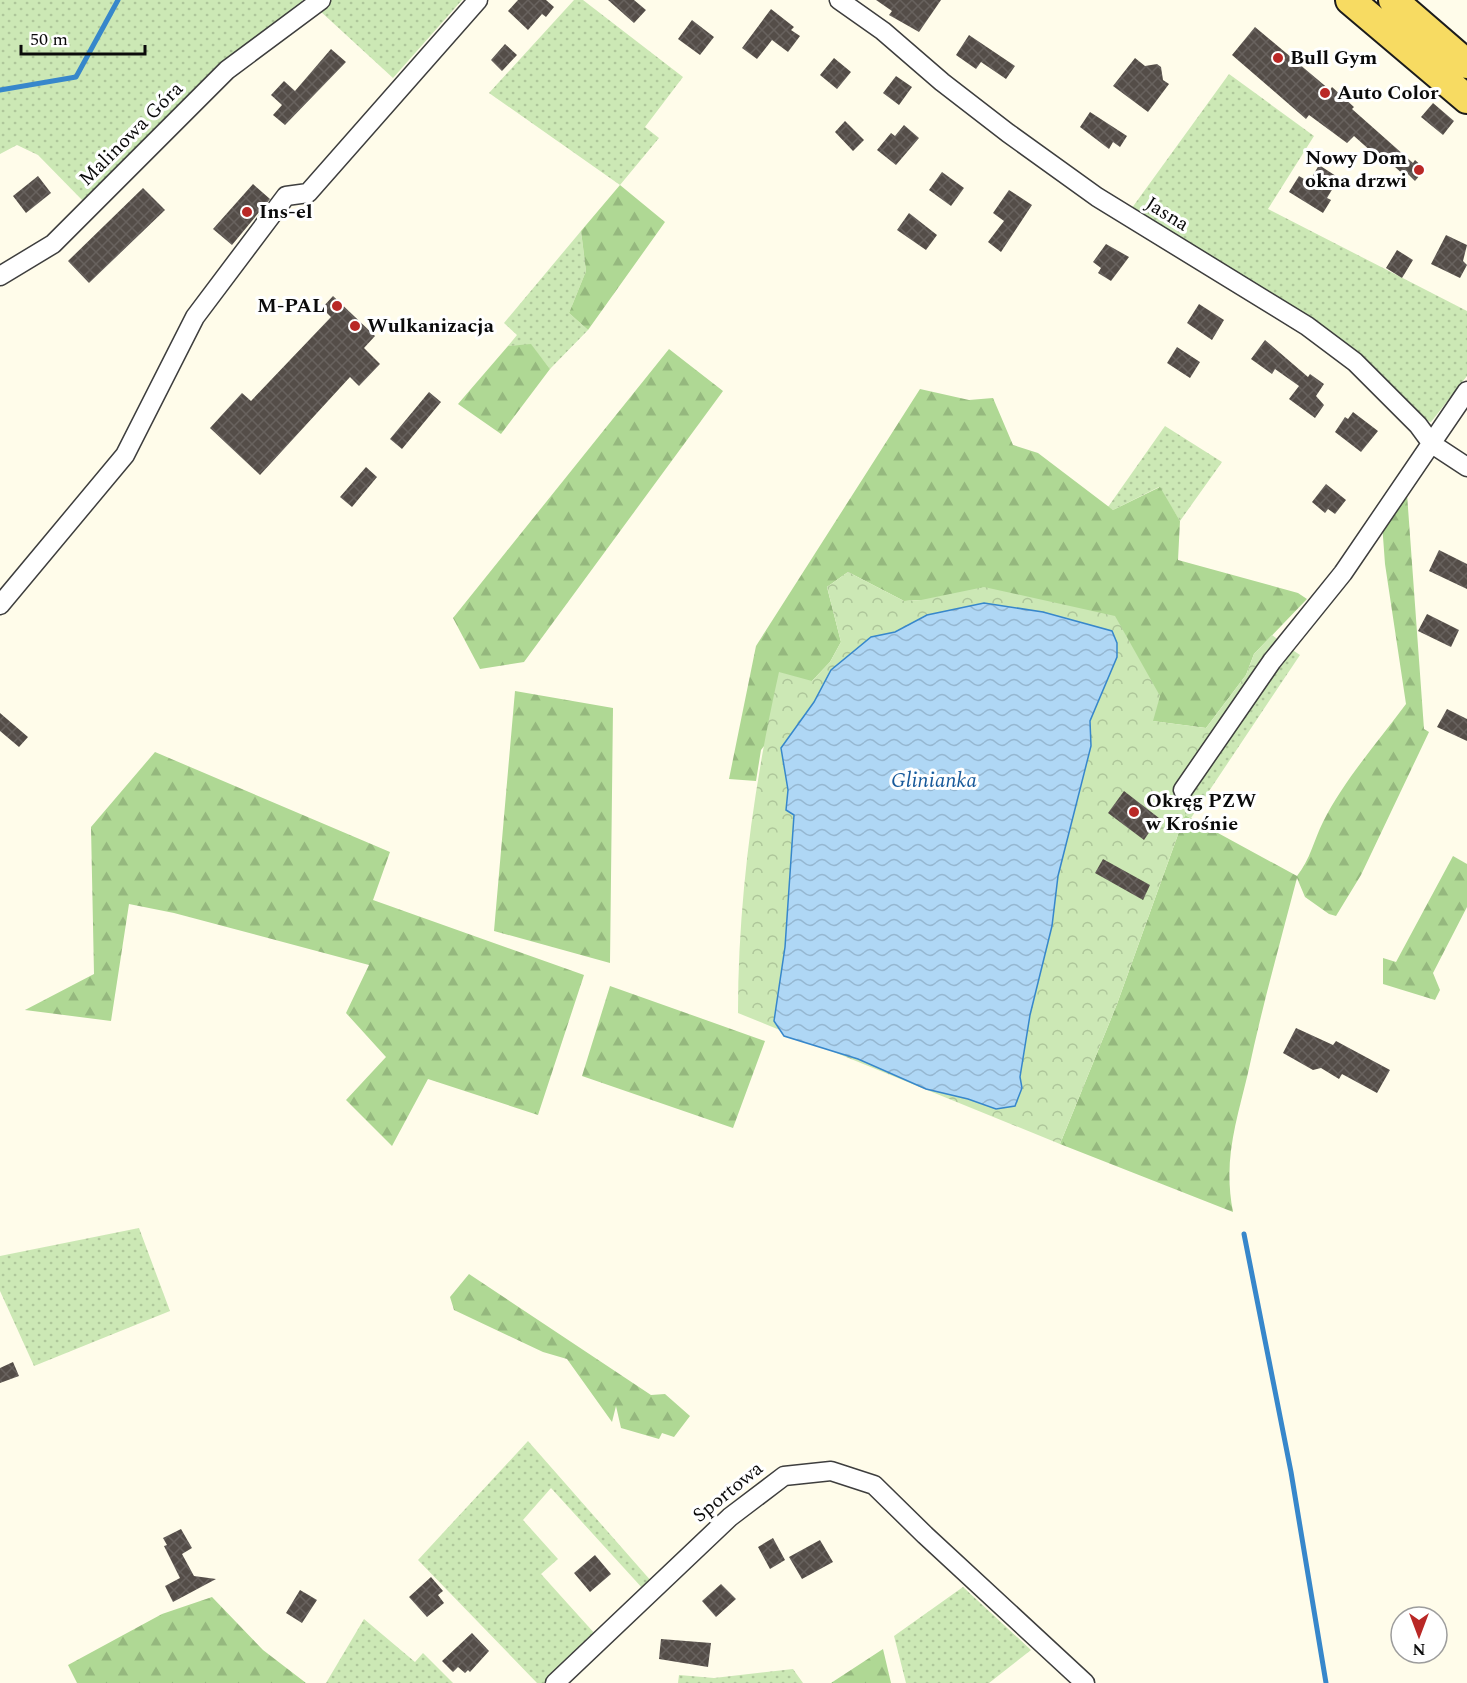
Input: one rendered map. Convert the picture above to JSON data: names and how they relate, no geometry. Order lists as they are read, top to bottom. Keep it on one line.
{"streets":{"street":["Malinowa Góra","Jasna","Sportowa"]},"water":["Glinianka"],"places":["Bull Gym","Auto Color","Nowy Dom okna drzwi","Ins-el","M-PAL","Wulkanizacja","Okręg PZW w Krośnie"],"scale_bar":"50 m","north":"bottom"}
